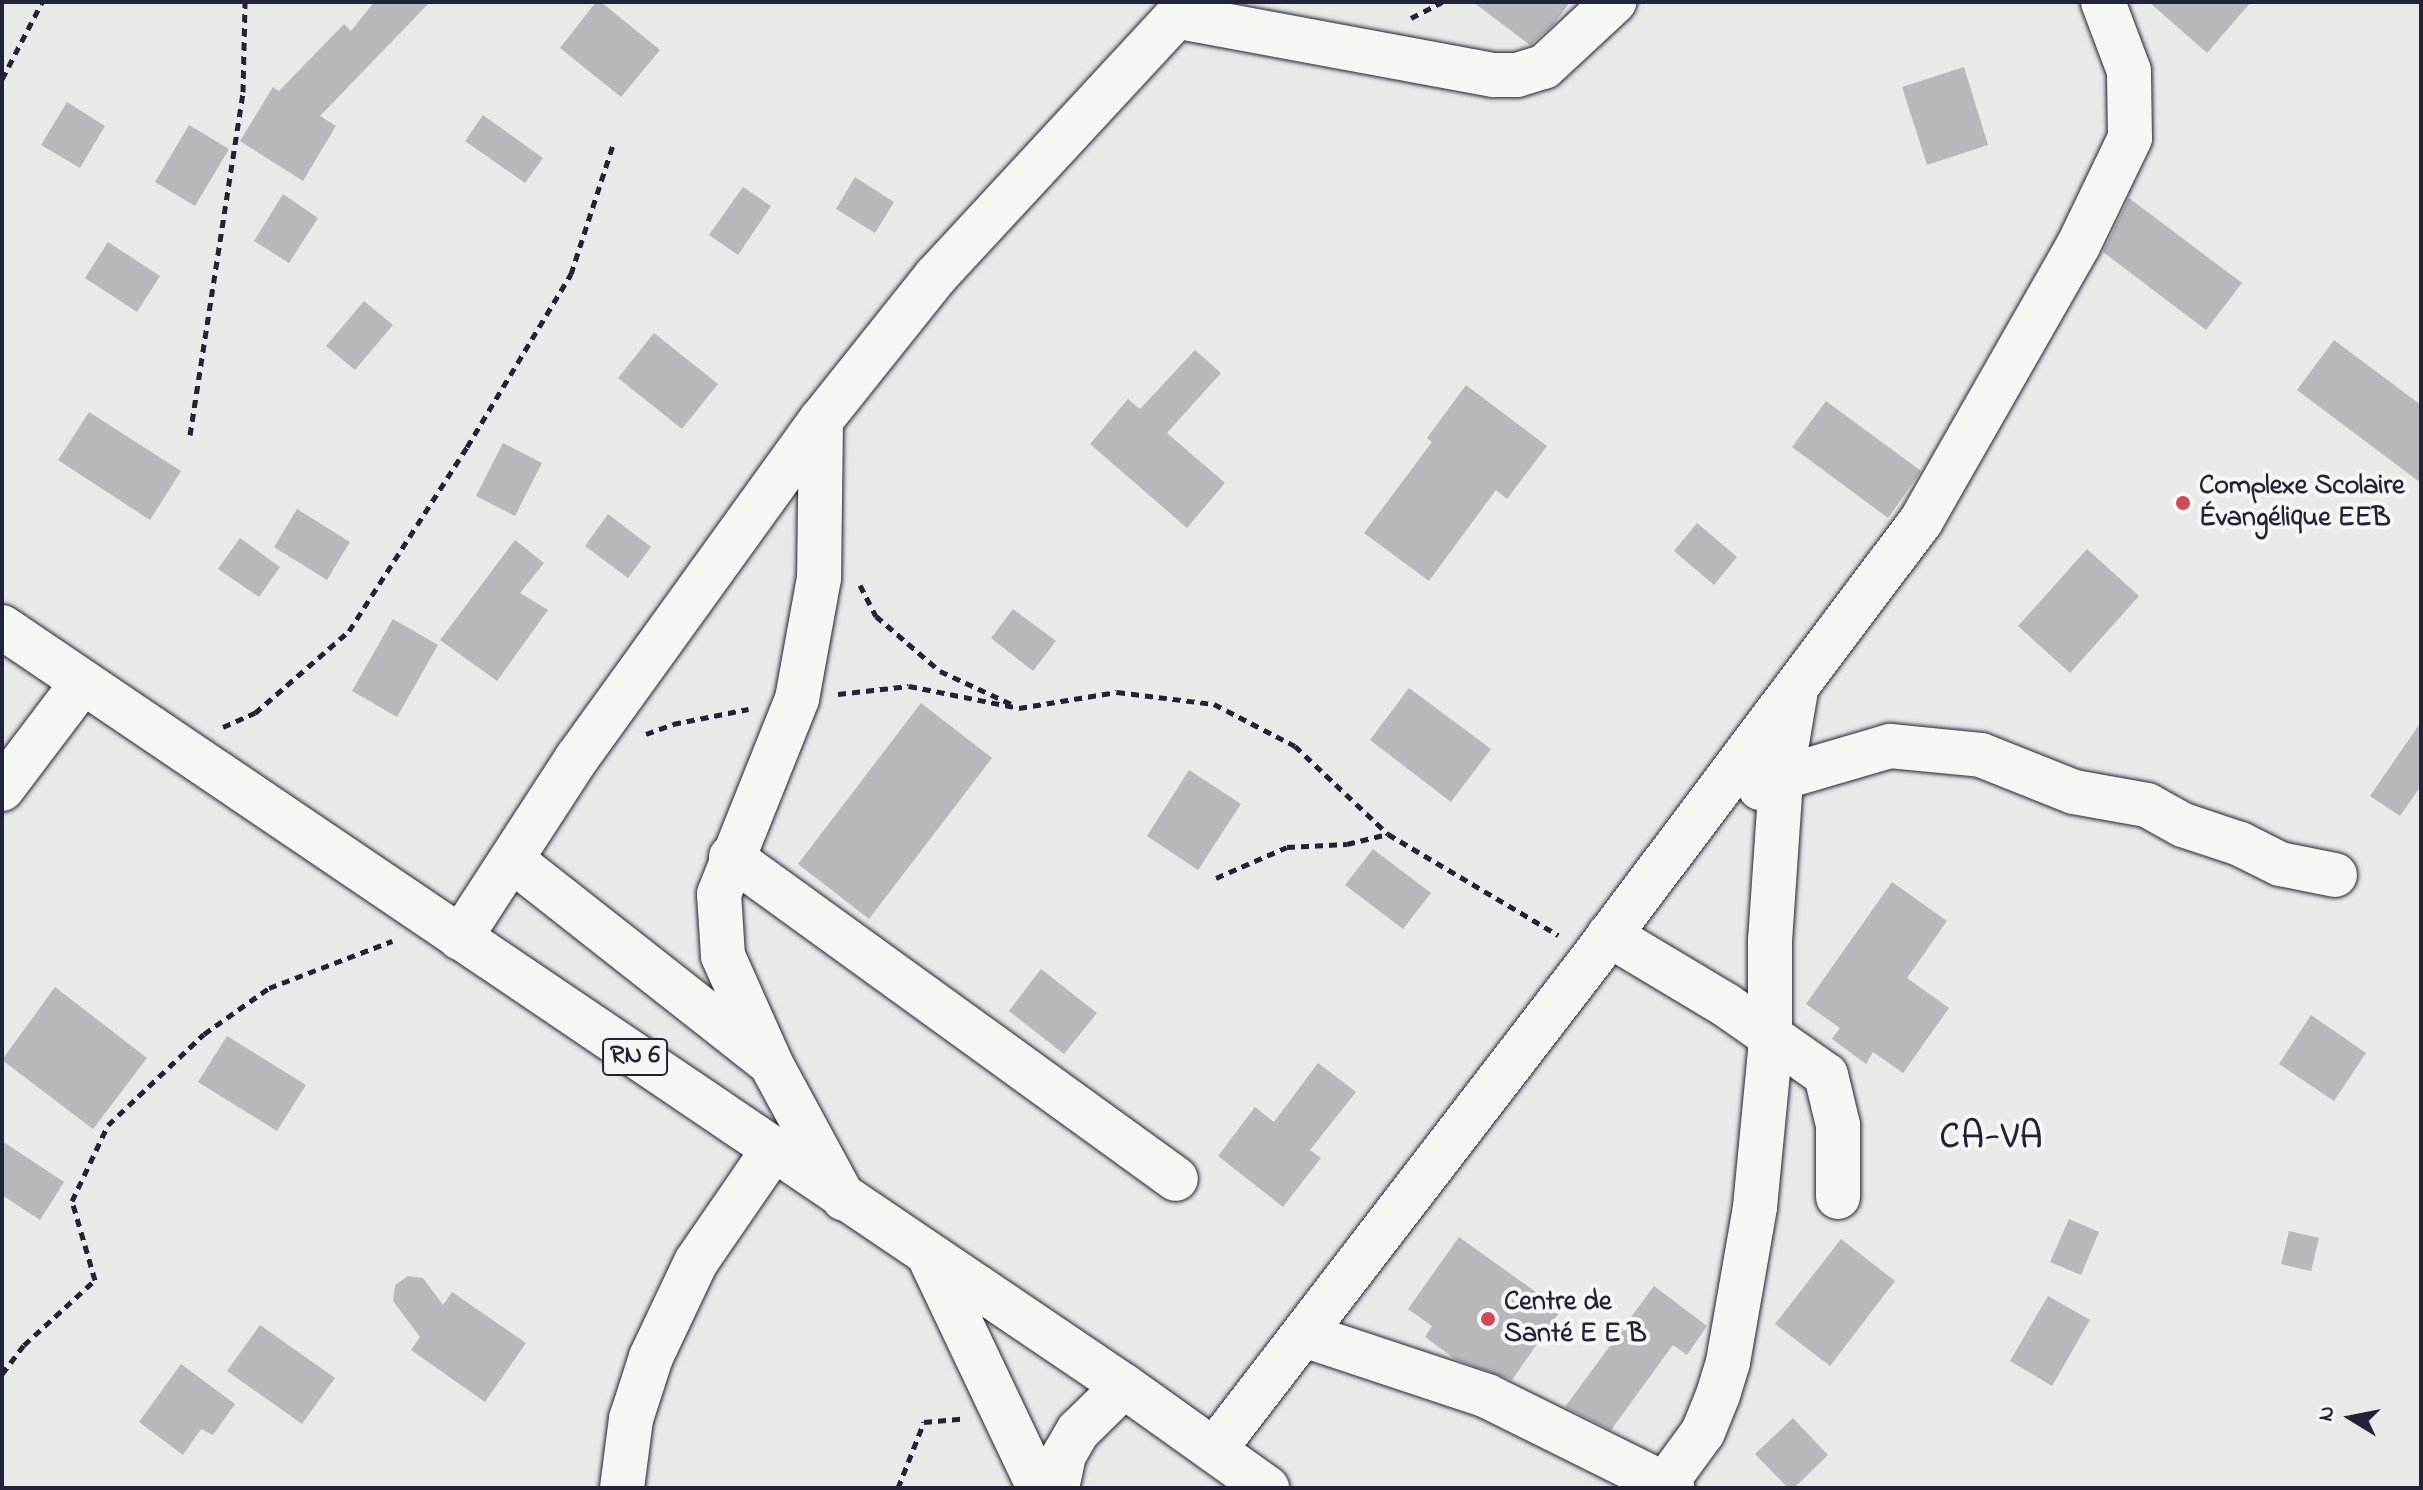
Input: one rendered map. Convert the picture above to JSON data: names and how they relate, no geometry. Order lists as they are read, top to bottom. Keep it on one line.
{"streets":{"street":["RN 6"]},"districts":["CA-VA"],"places":["Complexe Scolaire Évangélique EEB","Centre de Santé E E B"],"north":"left"}
